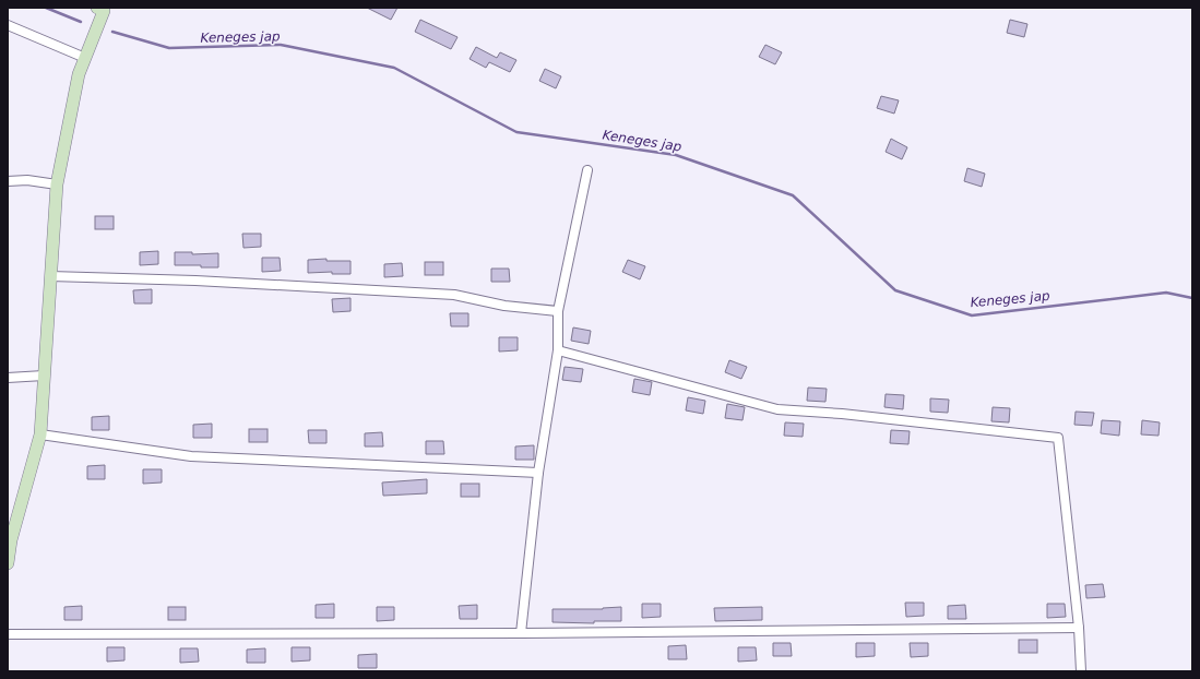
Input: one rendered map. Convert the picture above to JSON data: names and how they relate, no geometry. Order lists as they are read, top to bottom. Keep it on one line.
{"water":["Keneges jap"]}
